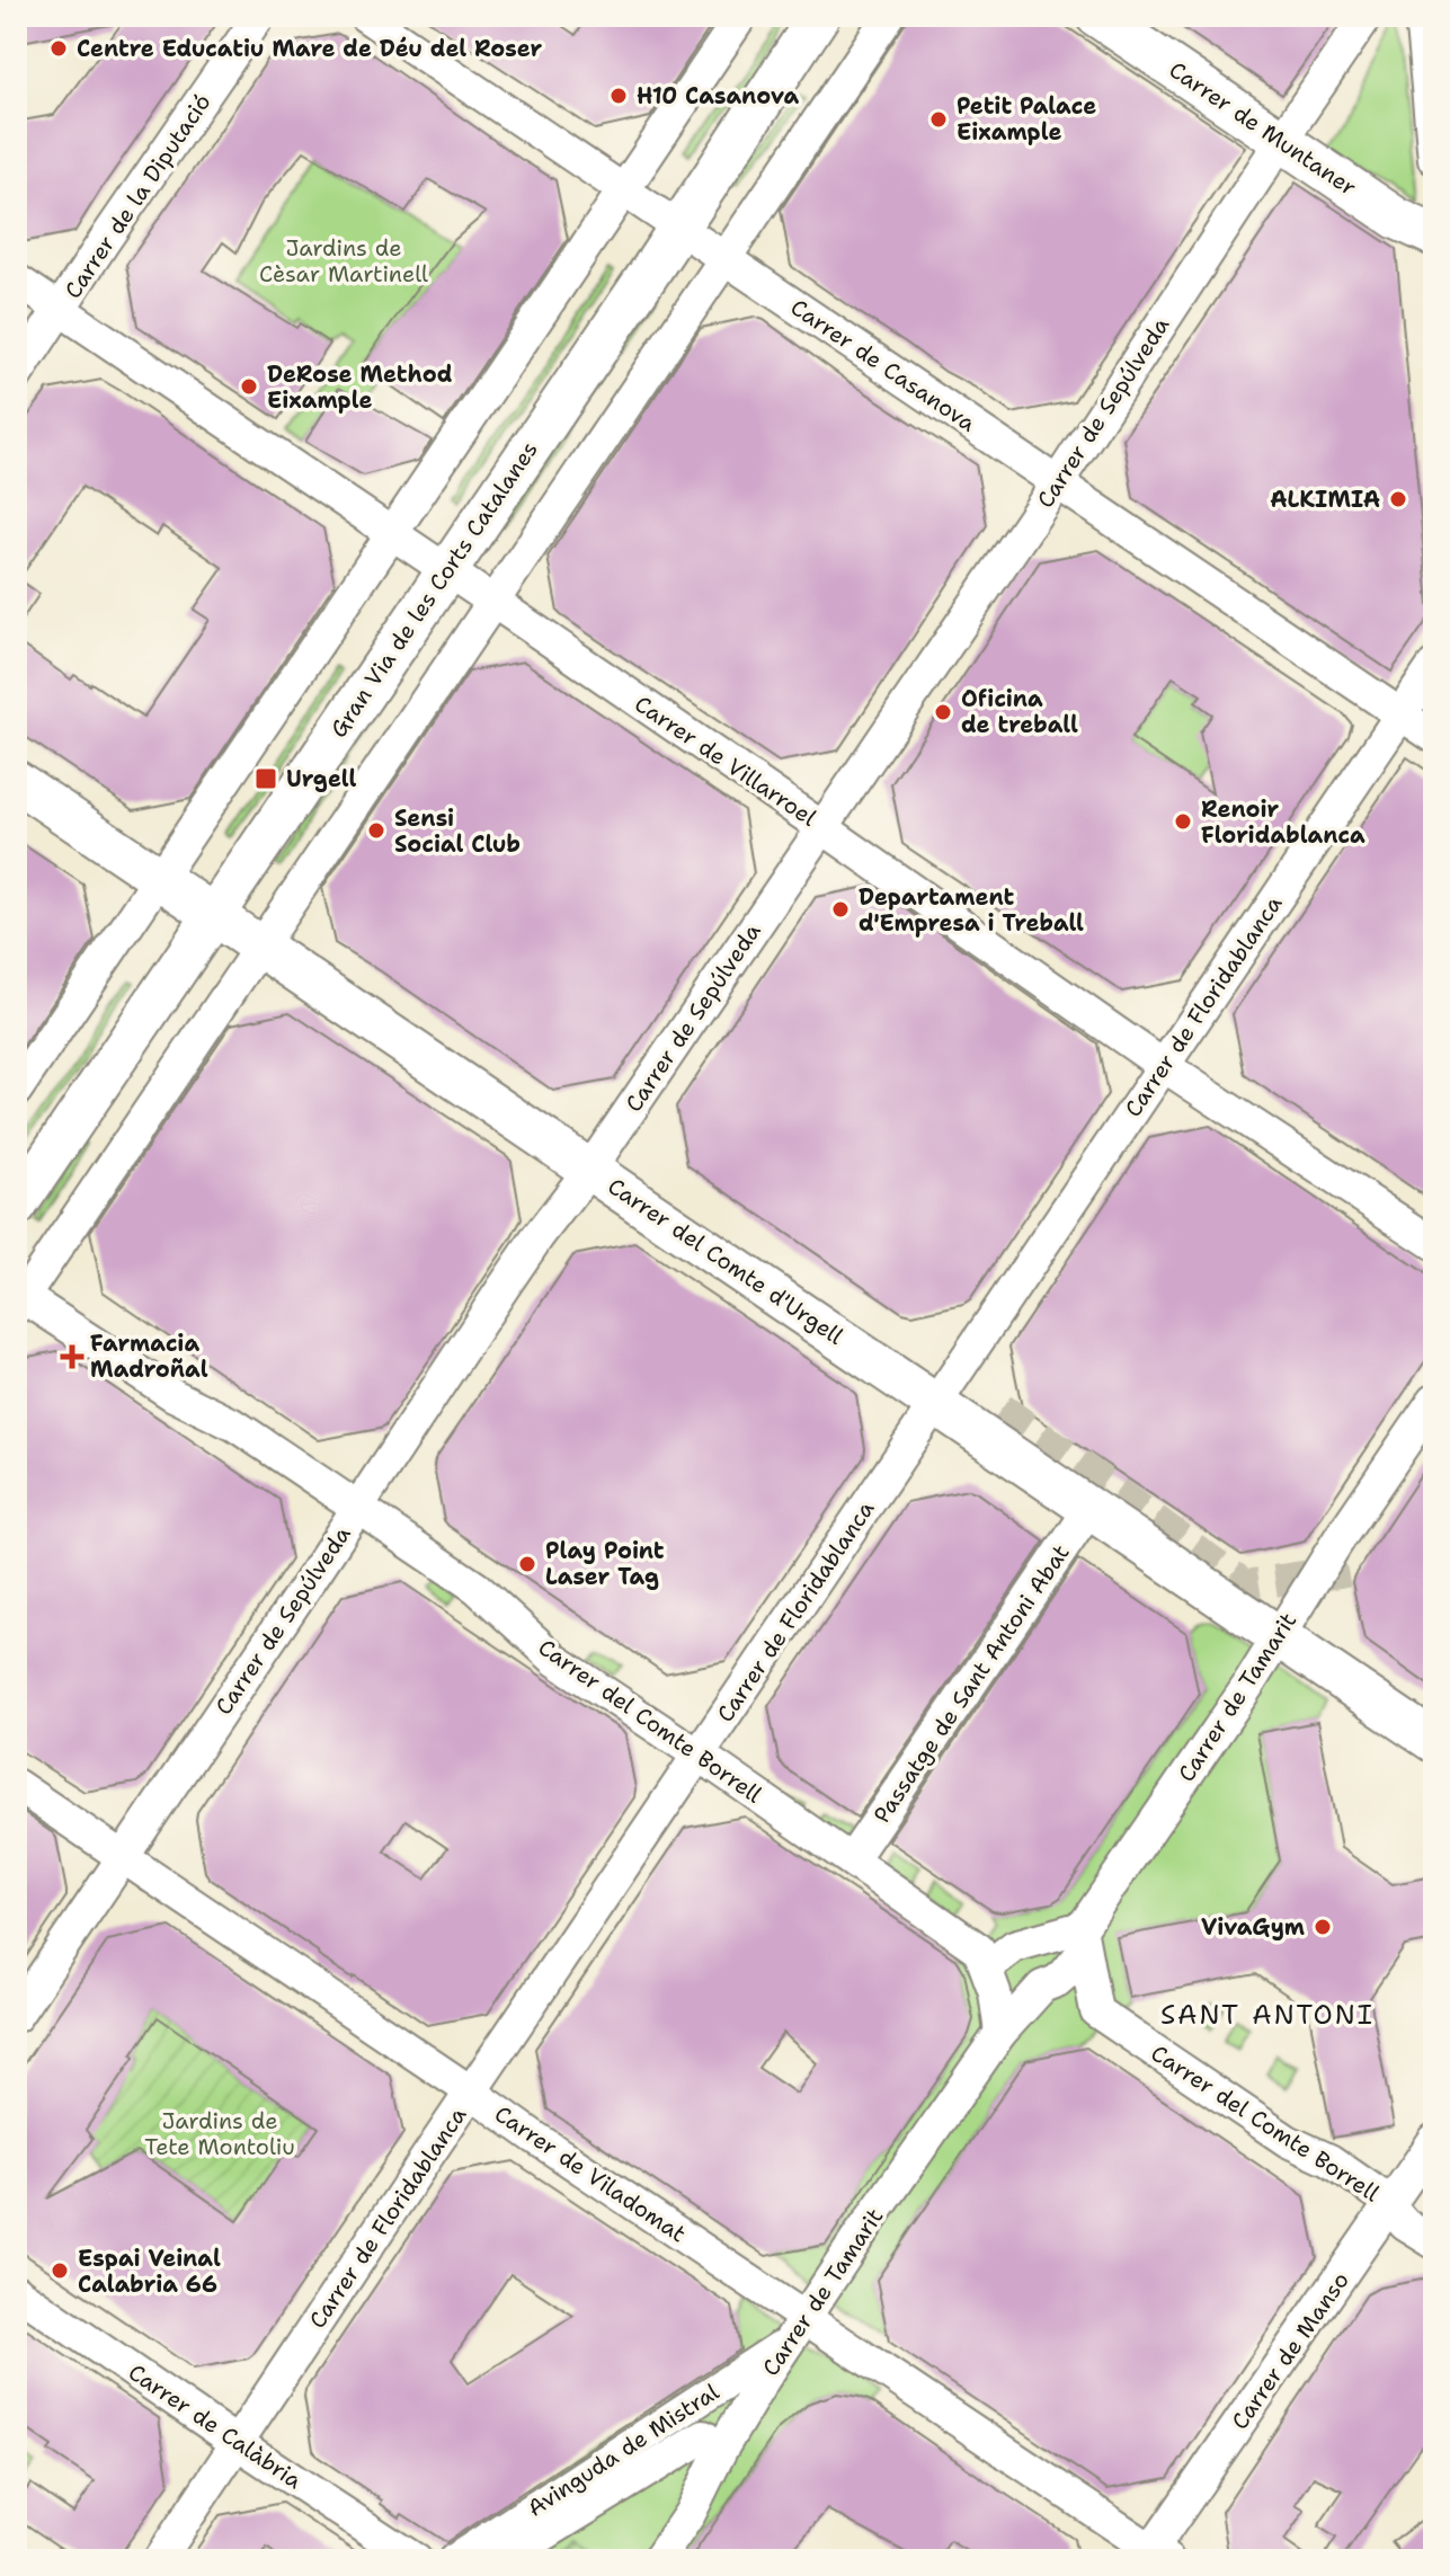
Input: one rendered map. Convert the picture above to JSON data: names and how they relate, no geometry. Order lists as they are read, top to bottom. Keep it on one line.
{"streets":{"main road":["Carrer de Muntaner","Gran Via de les Corts Catalanes","Carrer del Comte d'Urgell"],"street":["Carrer de la Diputació","Carrer de Casanova","Carrer de Sepúlveda","Carrer de Villarroel","Carrer de Floridablanca","Passatge de Sant Antoni Abat","Carrer de Tamarit","Carrer del Comte Borrell","Carrer de Viladomat","Carrer de Manso","Carrer de Calàbria","Avinguda de Mistral"]},"crossings":[["Carrer de Muntaner","Carrer de Sepúlveda"],["Carrer de la Diputació","Carrer de Villarroel"],["Carrer de Casanova","Carrer de Sepúlveda"],["Carrer de Casanova","Gran Via de les Corts Catalanes"],["Carrer de Casanova","Carrer de Floridablanca"],["Carrer de Sepúlveda","Carrer de Villarroel"],["Carrer de Sepúlveda","Carrer del Comte d'Urgell"],["Carrer de Sepúlveda","Carrer del Comte Borrell"],["Carrer de Sepúlveda","Carrer de Viladomat"],["Gran Via de les Corts Catalanes","Carrer de Villarroel"],["Gran Via de les Corts Catalanes","Carrer del Comte d'Urgell"],["Carrer de Villarroel","Carrer de Floridablanca"],["Carrer de Floridablanca","Carrer del Comte d'Urgell"],["Carrer de Floridablanca","Carrer del Comte Borrell"],["Carrer de Floridablanca","Carrer de Viladomat"],["Carrer de Floridablanca","Carrer de Calàbria"],["Carrer del Comte d'Urgell","Passatge de Sant Antoni Abat"],["Carrer del Comte d'Urgell","Carrer de Tamarit"],["Passatge de Sant Antoni Abat","Carrer del Comte Borrell"],["Carrer de Tamarit","Carrer del Comte Borrell"],["Carrer de Tamarit","Carrer de Viladomat"],["Carrer de Tamarit","Avinguda de Mistral"],["Carrer del Comte Borrell","Carrer de Manso"],["Carrer de Viladomat","Carrer de Manso"],["Carrer de Viladomat","Avinguda de Mistral"]],"districts":["SANT ANTONI"],"parks":["Jardins de Cèsar Martinell","Jardins de Tete Montoliu"],"places":{"other":["Centre Educatiu Mare de Déu del Roser","H10 Casanova","Petit Palace Eixample","DeRose Method Eixample","ALKIMIA","Oficina de treball","Renoir Floridablanca","Sensi Social Club","Departament d'Empresa i Treball","Play Point Laser Tag","VivaGym","Espai Veinal Calabria 66"],"transit":["Urgell"],"health":["Farmacia Madroñal"]}}
